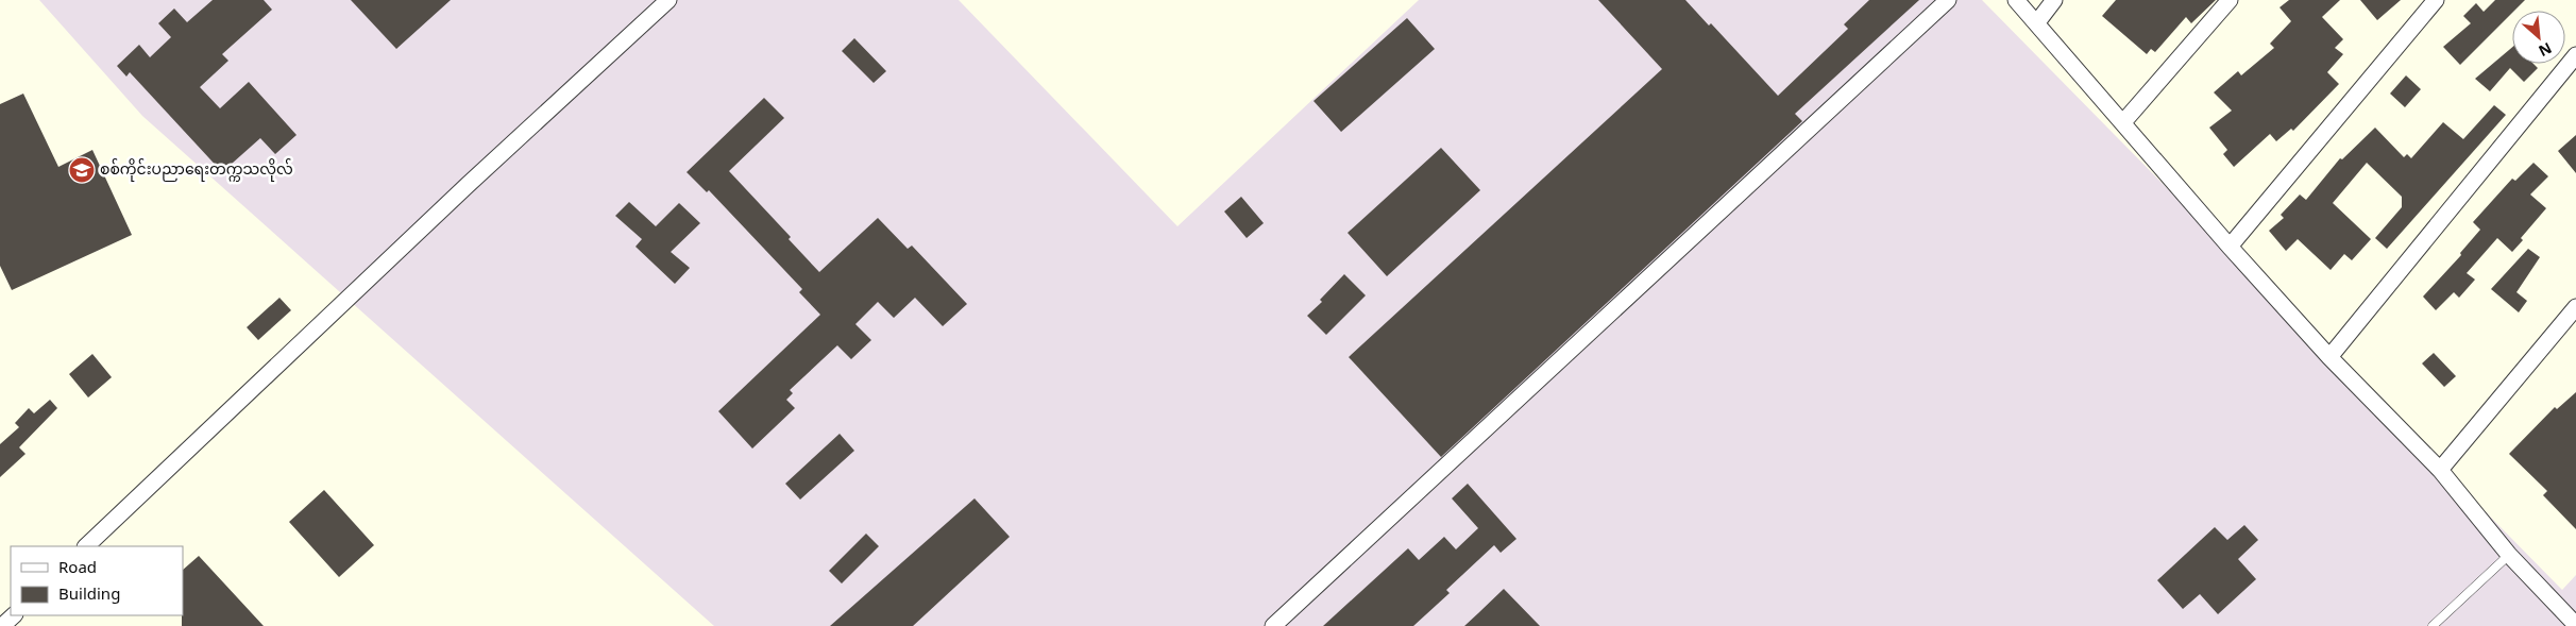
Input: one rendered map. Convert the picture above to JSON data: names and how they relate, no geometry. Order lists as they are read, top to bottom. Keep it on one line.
{"places":{"school or university":["စစ်ကိုင်းပညာရေးတက္ကသလိုလ်"]},"legend":["Road","Building"],"north":"bottom right"}
